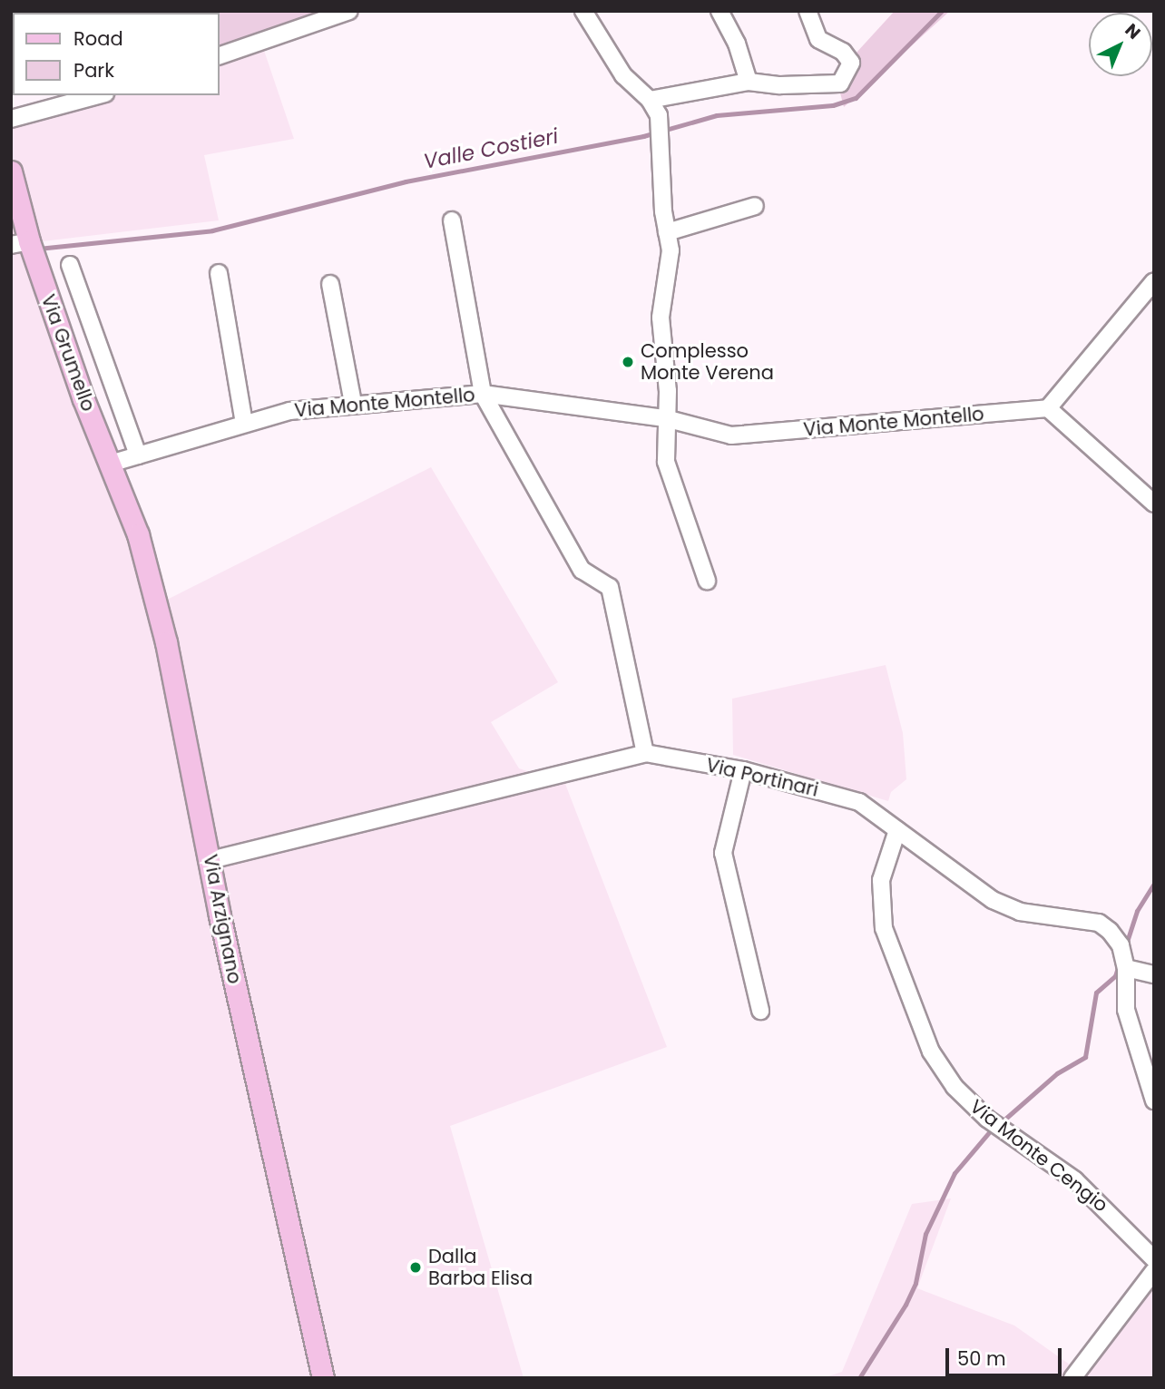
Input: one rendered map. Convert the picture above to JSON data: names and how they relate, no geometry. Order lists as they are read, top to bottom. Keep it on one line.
{"streets":{"main road":["Via Grumello","Via Arzignano"],"street":["Via Monte Montello","Via Portinari","Via Monte Cengio"]},"crossings":[["Via Grumello","Via Monte Montello"],["Via Grumello","Via Arzignano"],["Via Monte Montello","Via Arzignano"],["Via Portinari","Via Arzignano"],["Via Portinari","Via Monte Cengio"]],"water":["Valle Costieri"],"places":["Complesso Monte Verena","Dalla Barba Elisa"],"legend":["Road","Park"],"scale_bar":"50 m","north":"top right"}
